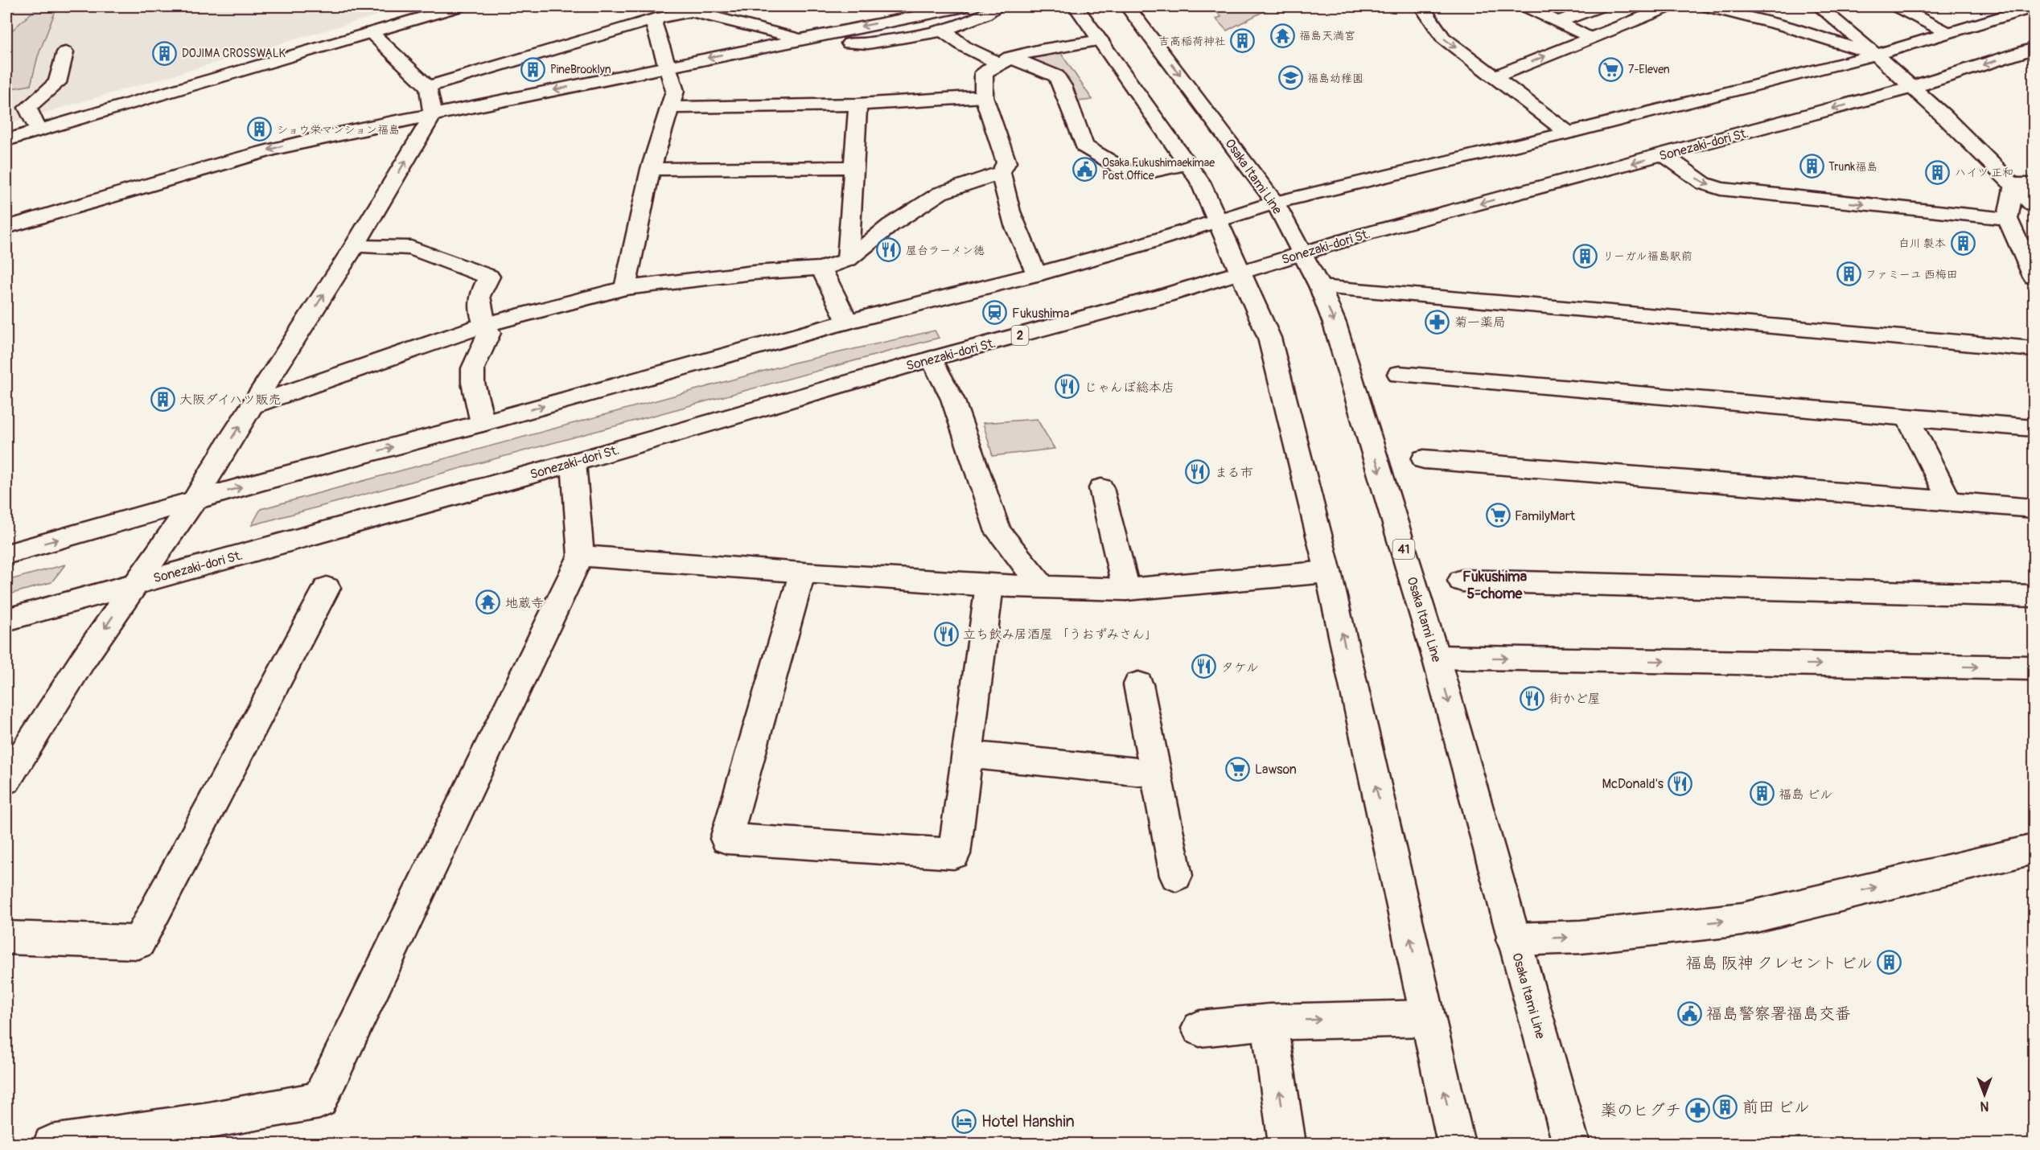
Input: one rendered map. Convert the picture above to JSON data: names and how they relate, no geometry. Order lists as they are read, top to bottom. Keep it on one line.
{"streets":{"main road":["Sonezaki-dori St.","Osaka Itami Line","2","41"]},"crossings":[["Sonezaki-dori St.","Osaka Itami Line"]],"districts":["Fukushima 5-chome"],"places":{"temple":["福島天満宮","地蔵寺"],"building":["吉高稲荷神社","DOJIMA CROSSWALK","PineBrooklyn","ショウ栄マンション福島","Trunk福島","ハイツ 正和","白川 製本","リーガル福島駅前","ファミーユ 西梅田","大阪ダイハツ販売","福島 ビル","福島 阪神 クレセント ビル","前田 ビル"],"supermarket":["7-Eleven","FamilyMart","Lawson"],"school or university":["福島幼稚園"],"public building":["Osaka Fukushimaekimae Post Office","福島警察署福島交番"],"restaurant":["屋台ラーメン徳","じゃんぼ総本店","まる市","立ち飲み居酒屋 「うおずみさん」","タケル","街かど屋","McDonald's"],"station":["Fukushima"],"pharmacy":["菊一薬局","薬のヒグチ"],"hotel":["Hotel Hanshin"]},"north":"bottom"}
